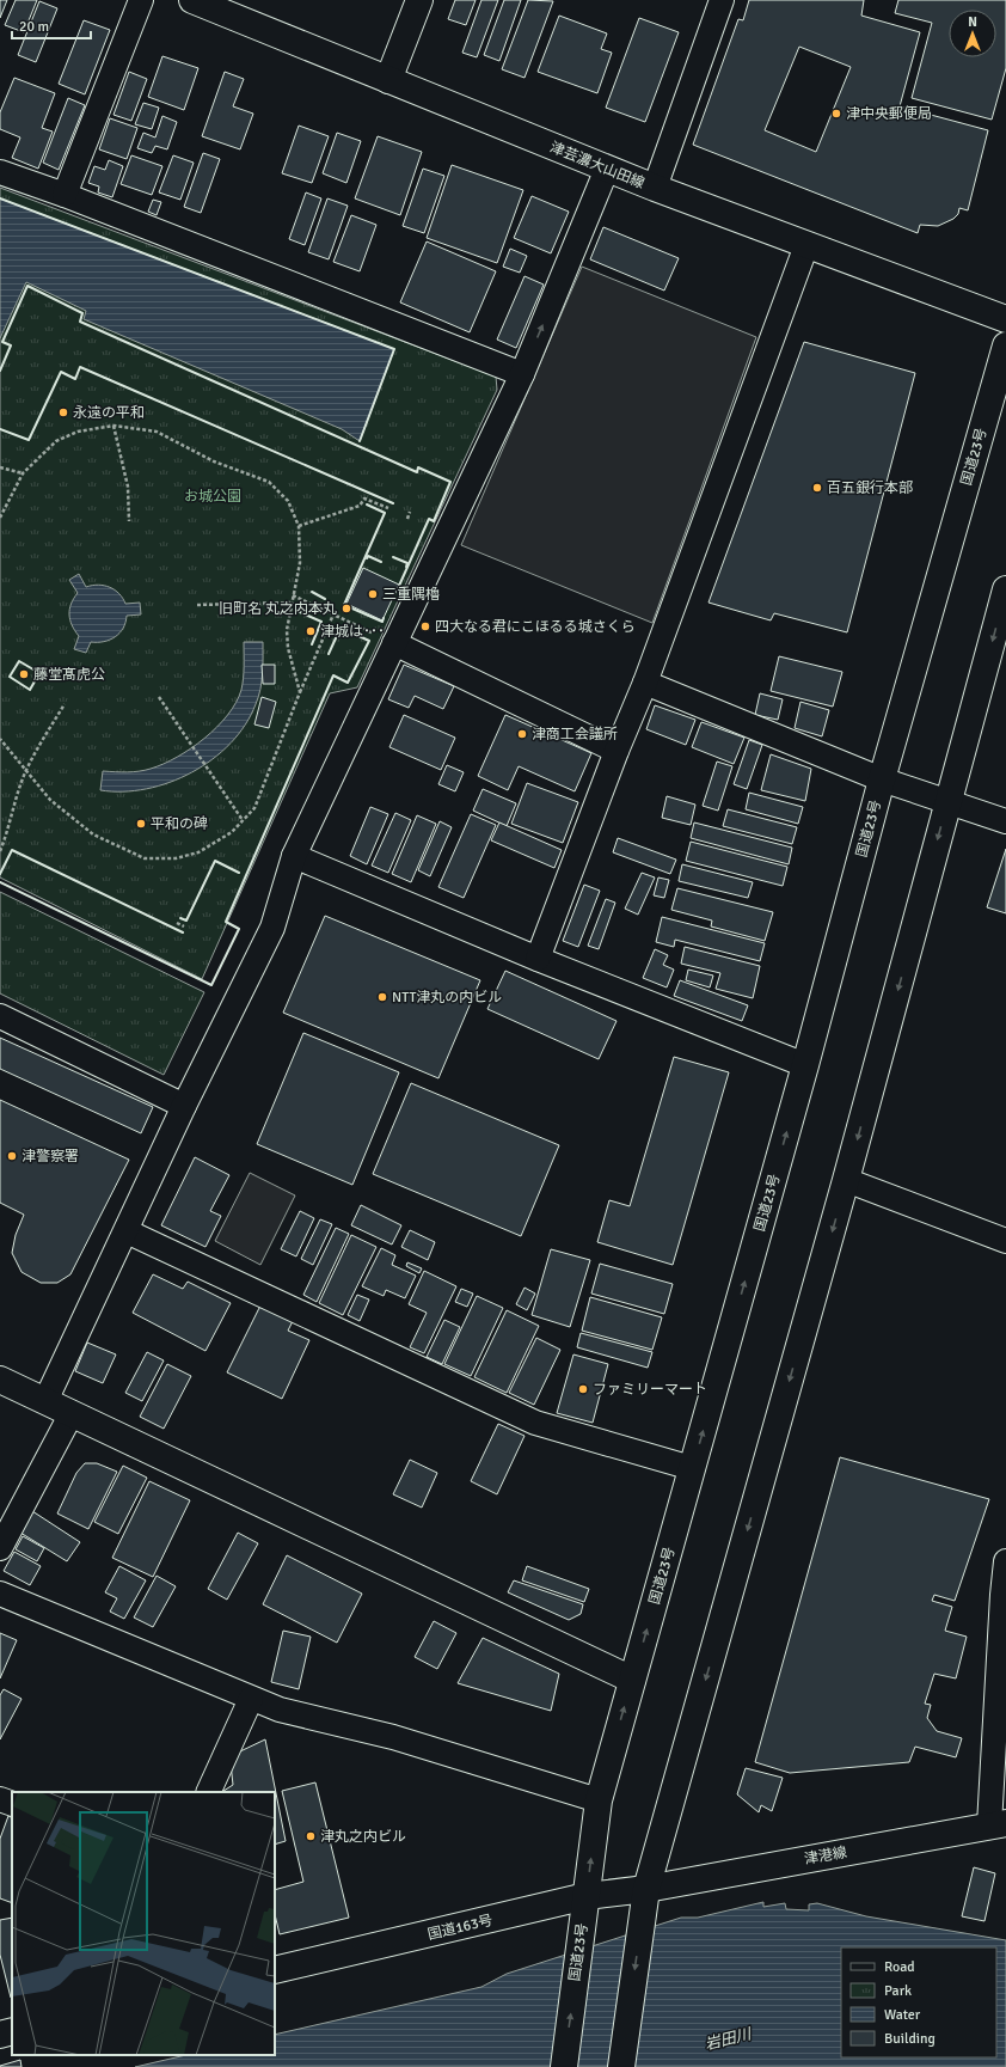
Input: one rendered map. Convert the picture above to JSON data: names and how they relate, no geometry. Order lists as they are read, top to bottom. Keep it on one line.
{"streets":{"main road":["津芸濃大山田線","国道23号","津港線","国道163号"]},"crossings":[["国道23号","国道163号"],["津港線","国道163号"]],"water":["岩田川"],"parks":["お城公園"],"places":["津中央郵便局","永遠の平和","百五銀行本部","三重隅櫓","旧町名 丸之内本丸","四大なる君にこほるる城さくら","津城は･･･","藤堂髙虎公","津商工会議所","平和の碑","NTT津丸の内ビル","津警察署","ファミリーマート","津丸之内ビル"],"legend":["Road","Park","Water","Building"],"scale_bar":"20 m","north":"top"}
